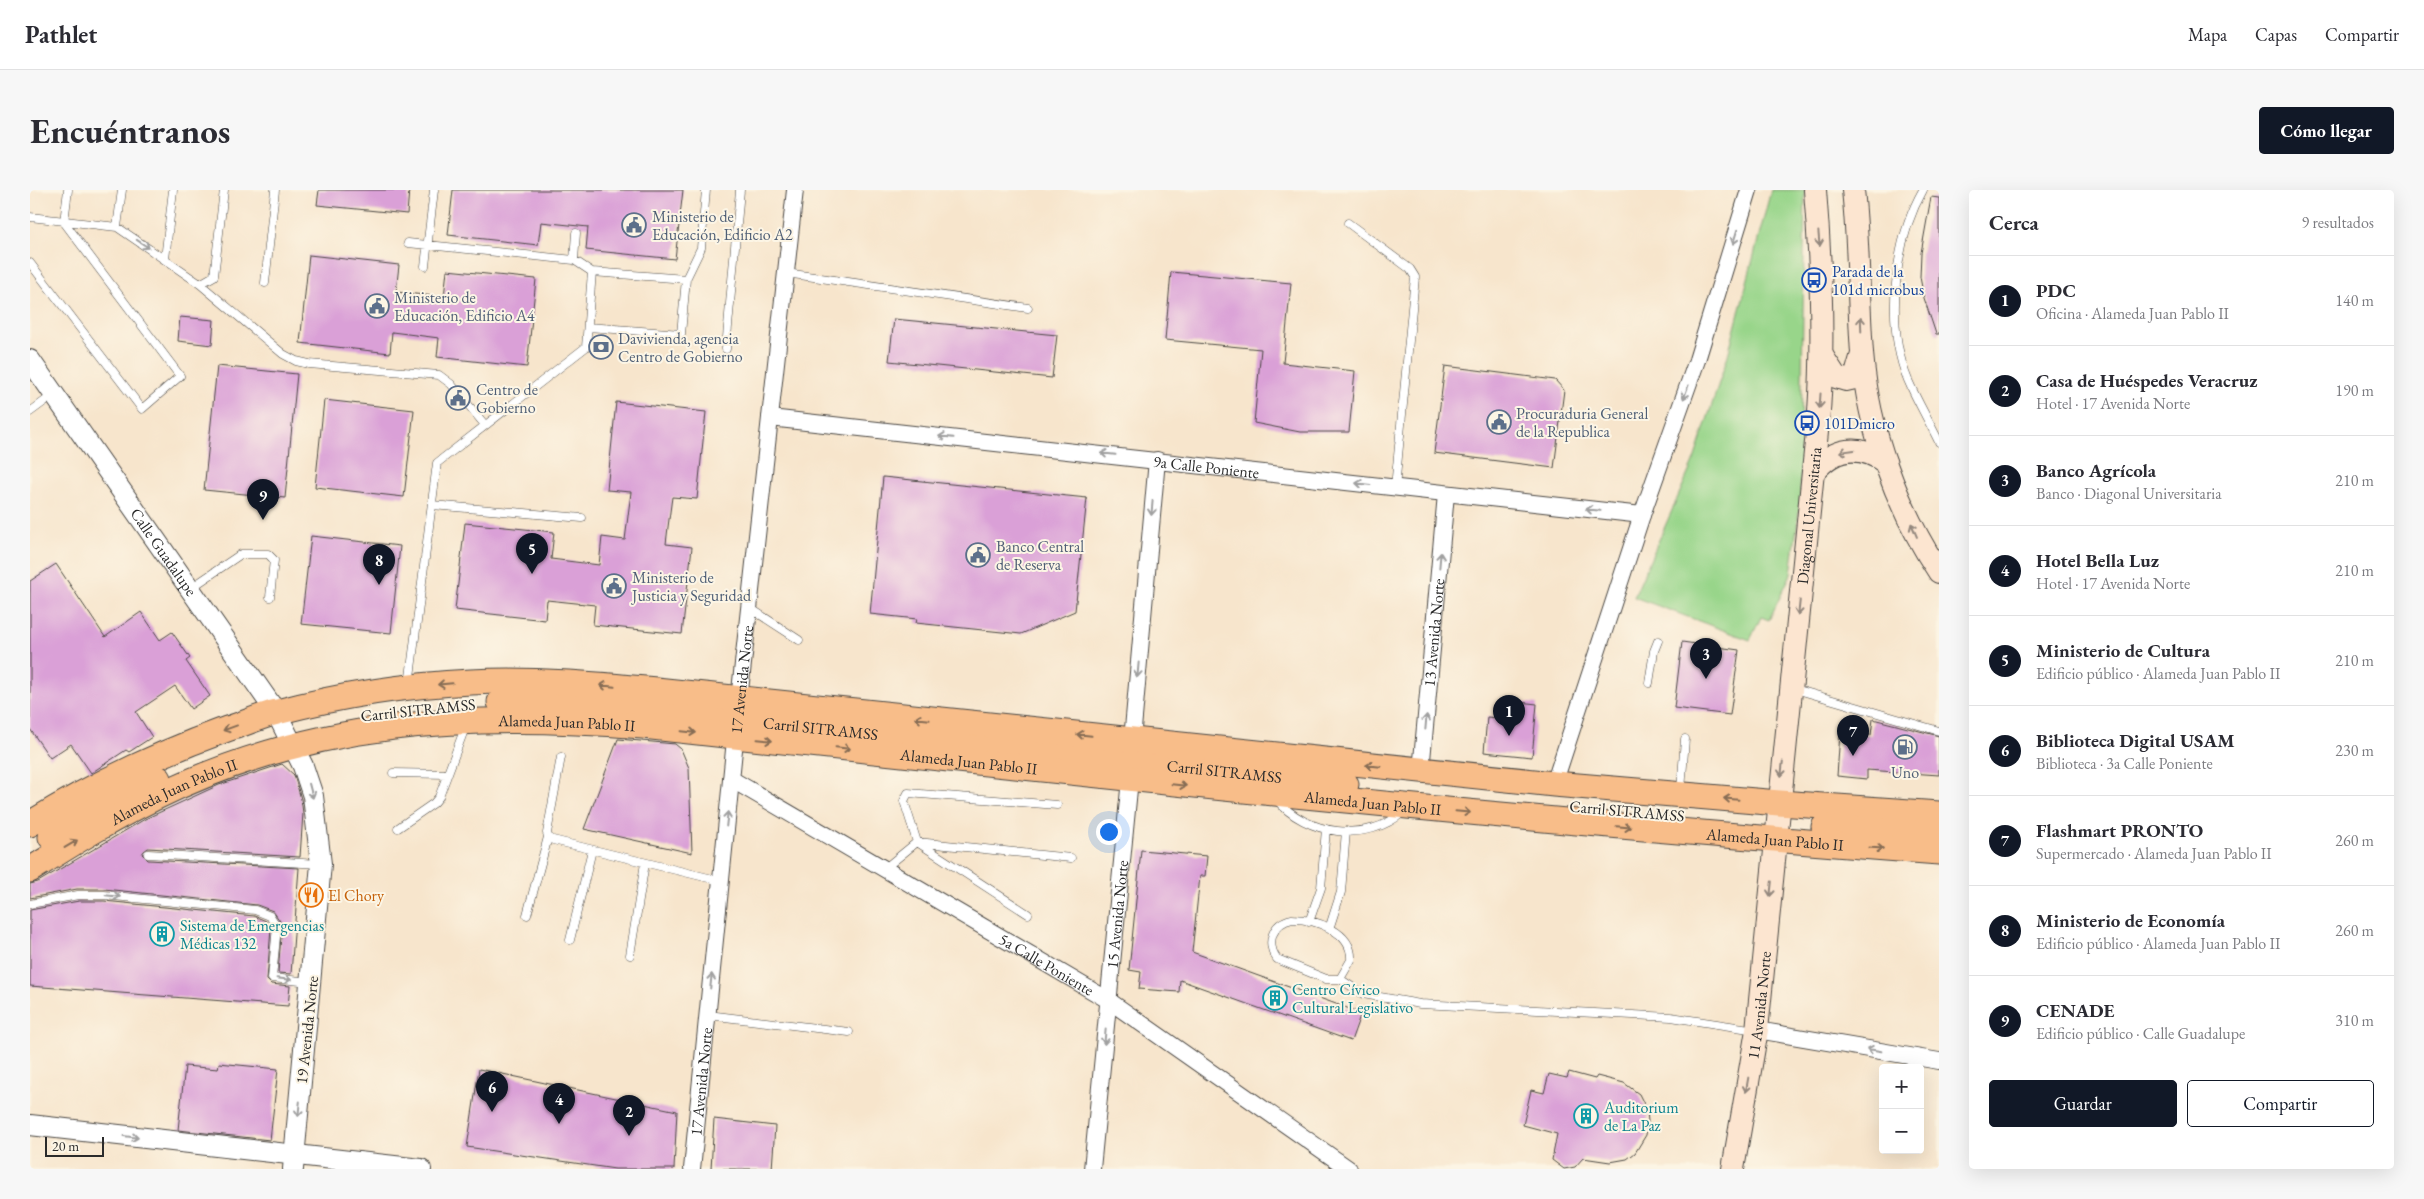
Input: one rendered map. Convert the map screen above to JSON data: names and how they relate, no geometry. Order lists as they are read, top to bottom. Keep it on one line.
{"streets":{"main road":["Diagonal Universitaria","Carril SITRAMSS","Alameda Juan Pablo II","11 Avenida Norte"],"street":["9a Calle Poniente","Calle Guadalupe","13 Avenida Norte","17 Avenida Norte","15 Avenida Norte","5a Calle Poniente","19 Avenida Norte"]},"crossings":[["9a Calle Poniente","13 Avenida Norte"],["9a Calle Poniente","17 Avenida Norte"],["Diagonal Universitaria","Carril SITRAMSS"],["Diagonal Universitaria","Alameda Juan Pablo II"],["Diagonal Universitaria","11 Avenida Norte"],["Calle Guadalupe","Carril SITRAMSS"],["Calle Guadalupe","Alameda Juan Pablo II"],["Calle Guadalupe","19 Avenida Norte"],["13 Avenida Norte","Alameda Juan Pablo II"],["17 Avenida Norte","Carril SITRAMSS"],["17 Avenida Norte","Alameda Juan Pablo II"],["17 Avenida Norte","5a Calle Poniente"],["Carril SITRAMSS","Alameda Juan Pablo II"],["Carril SITRAMSS","11 Avenida Norte"],["Carril SITRAMSS","19 Avenida Norte"],["Alameda Juan Pablo II","15 Avenida Norte"],["Alameda Juan Pablo II","11 Avenida Norte"],["Alameda Juan Pablo II","19 Avenida Norte"],["15 Avenida Norte","5a Calle Poniente"]],"one_way":["9a Calle Poniente","13 Avenida Norte","15 Avenida Norte","11 Avenida Norte","19 Avenida Norte"],"places":{"public building":["Ministerio de Educación, Edificio A2","Ministerio de Educación, Edificio A4","Centro de Gobierno","Procuraduria General de la Republica","Banco Central de Reserva","Ministerio de Justicia y Seguridad"],"bus stop":["Parada de la 101d microbus","101Dmicro"],"bank":["Davivienda, agencia Centro de Gobierno"],"fuel station":["Uno"],"restaurant":["El Chory"],"building":["Sistema de Emergencias Médicas 132","Centro Cívico Cultural Legislativo","Auditorium de La Paz"]},"scale_bar":"20 m","page":{"header":"Pathlet","nav":["Mapa","Capas","Compartir"],"buttons":["Cómo llegar",["Guardar","Compartir"]],"title":"Encuéntranos","heading":["Cerca","9 resultados"],"list":[{"mark":"1","name":"PDC","note":"Oficina · Alameda Juan Pablo II","value":"140 m"},{"mark":"2","name":"Casa de Huéspedes Veracruz","note":"Hotel · 17 Avenida Norte","value":"190 m"},{"mark":"3","name":"Banco Agrícola","note":"Banco · Diagonal Universitaria","value":"210 m"},{"mark":"4","name":"Hotel Bella Luz","note":"Hotel · 17 Avenida Norte","value":"210 m"},{"mark":"5","name":"Ministerio de Cultura","note":"Edificio público · Alameda Juan Pablo II","value":"210 m"},{"mark":"6","name":"Biblioteca Digital USAM","note":"Biblioteca · 3a Calle Poniente","value":"230 m"},{"mark":"7","name":"Flashmart PRONTO","note":"Supermercado · Alameda Juan Pablo II","value":"260 m"},{"mark":"8","name":"Ministerio de Economía","note":"Edificio público · Alameda Juan Pablo II","value":"260 m"},{"mark":"9","name":"CENADE","note":"Edificio público · Calle Guadalupe","value":"310 m"}],"pins":["9","5","8","3","1","7","6","4","2"],"map_buttons":["+","−"],"scale":"20 m"}}
